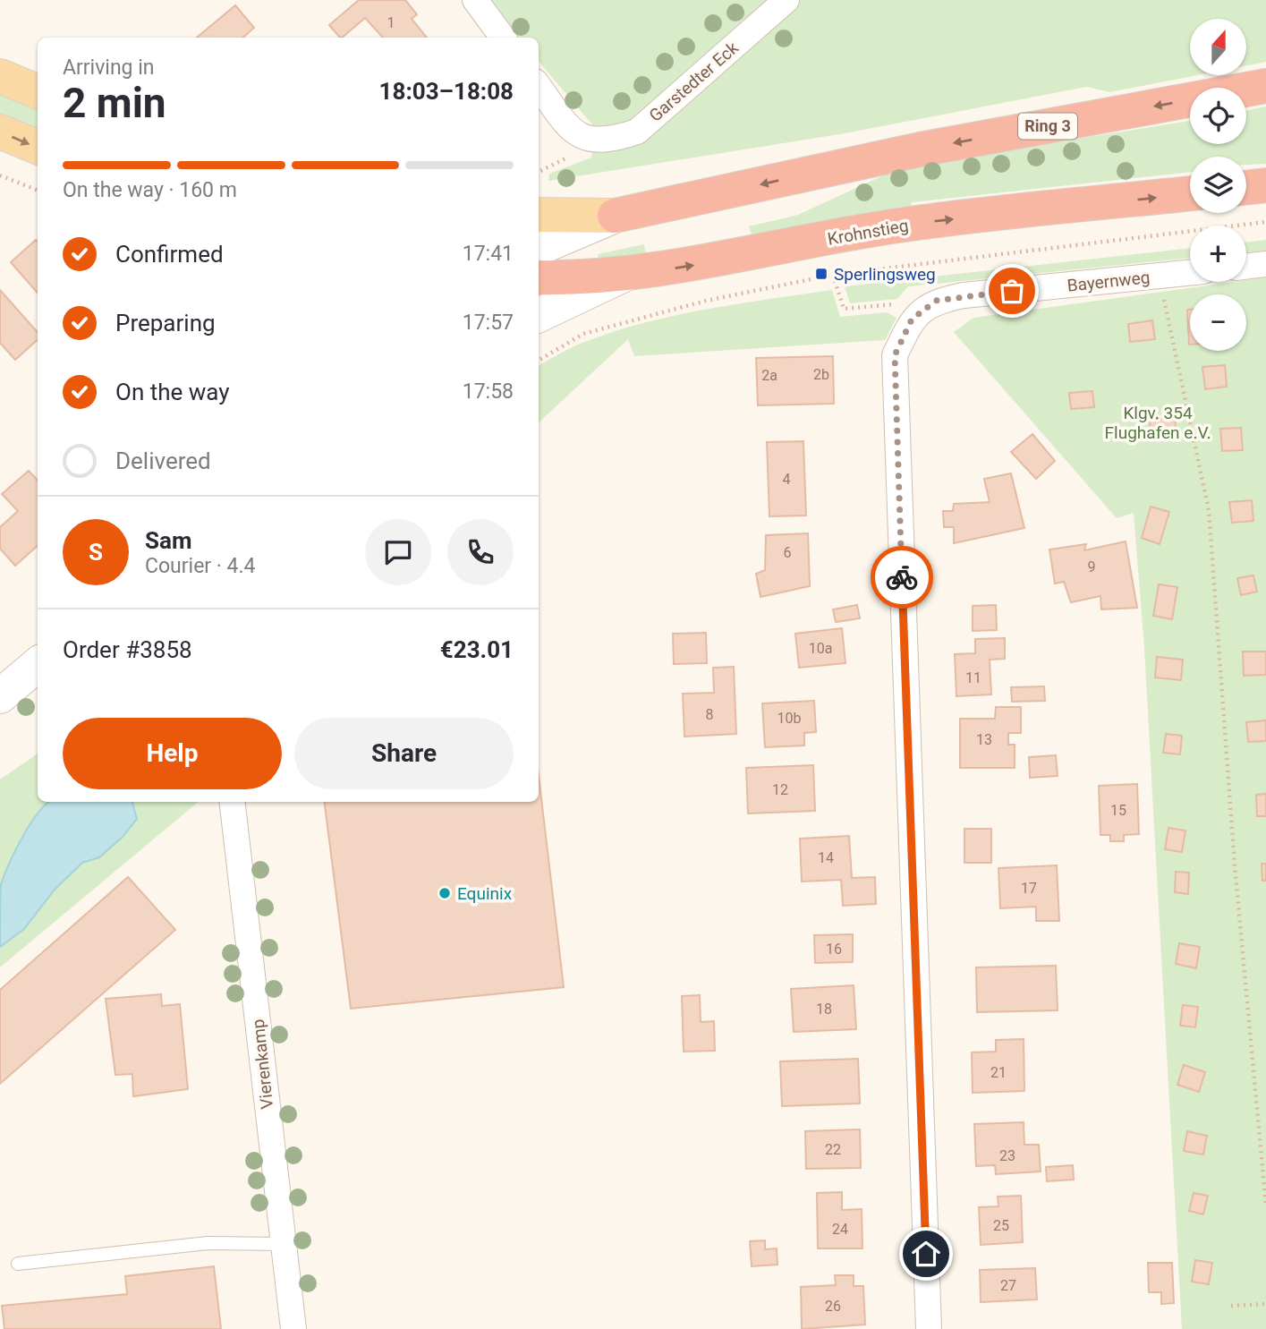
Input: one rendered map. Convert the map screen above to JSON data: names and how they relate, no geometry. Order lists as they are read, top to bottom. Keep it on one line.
{"streets":{"highway":["Ring 3","Krohnstieg"],"street":["Garstedter Eck","Bayernweg","Vierenkamp"]},"parks":["Klgv. 354 Flughafen e.V."],"places":{"transit":["Sperlingsweg"],"other":["Equinix"]},"house_numbers":["1","2b","2a","4","6","9","10a","11","8","10b","13","12","15","14","17","16","18","21","22","23","25","24","27","26"],"north":"top","page":{"map_buttons":["+","−"],"heading":["2 min","Arriving in","18:03–18:08"],"panel":["Sam","Courier · 4.4","Order #3858","€23.01"],"bar":"On the way · 160 m","list":[["Confirmed","17:41"],["Preparing","17:57"],["On the way","17:58"],"Delivered"],"round":"S","buttons":["Help","Share"]}}
